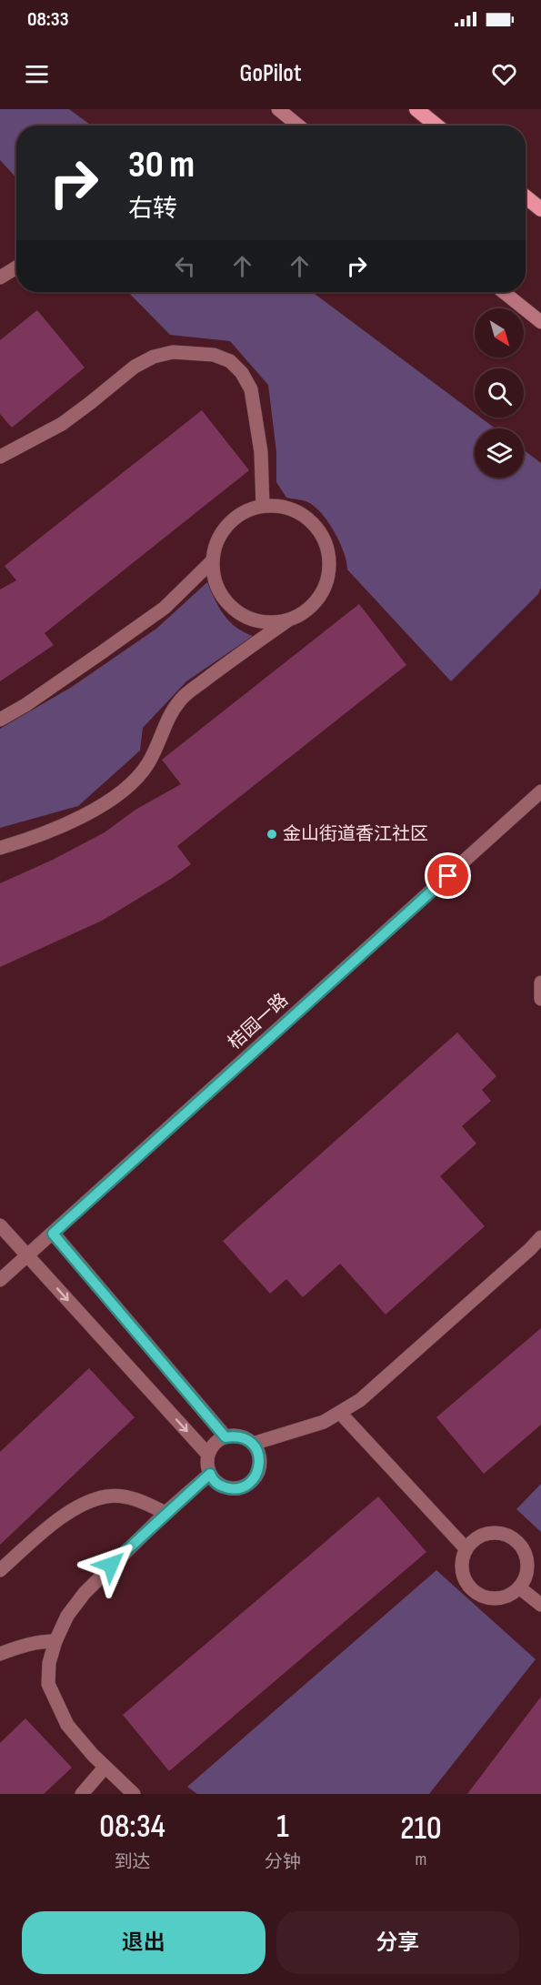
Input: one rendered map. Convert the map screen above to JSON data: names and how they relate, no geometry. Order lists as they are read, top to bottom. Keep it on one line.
{"streets":{"street":["桔园一路"]},"places":["金山街道香江社区"],"north":"bottom right","page":{"status":"08:33","header":"GoPilot","turn":["30 m","右转"],"eta":["08:34","到达","1","分钟","210","m"],"buttons":["退出","分享"]}}
